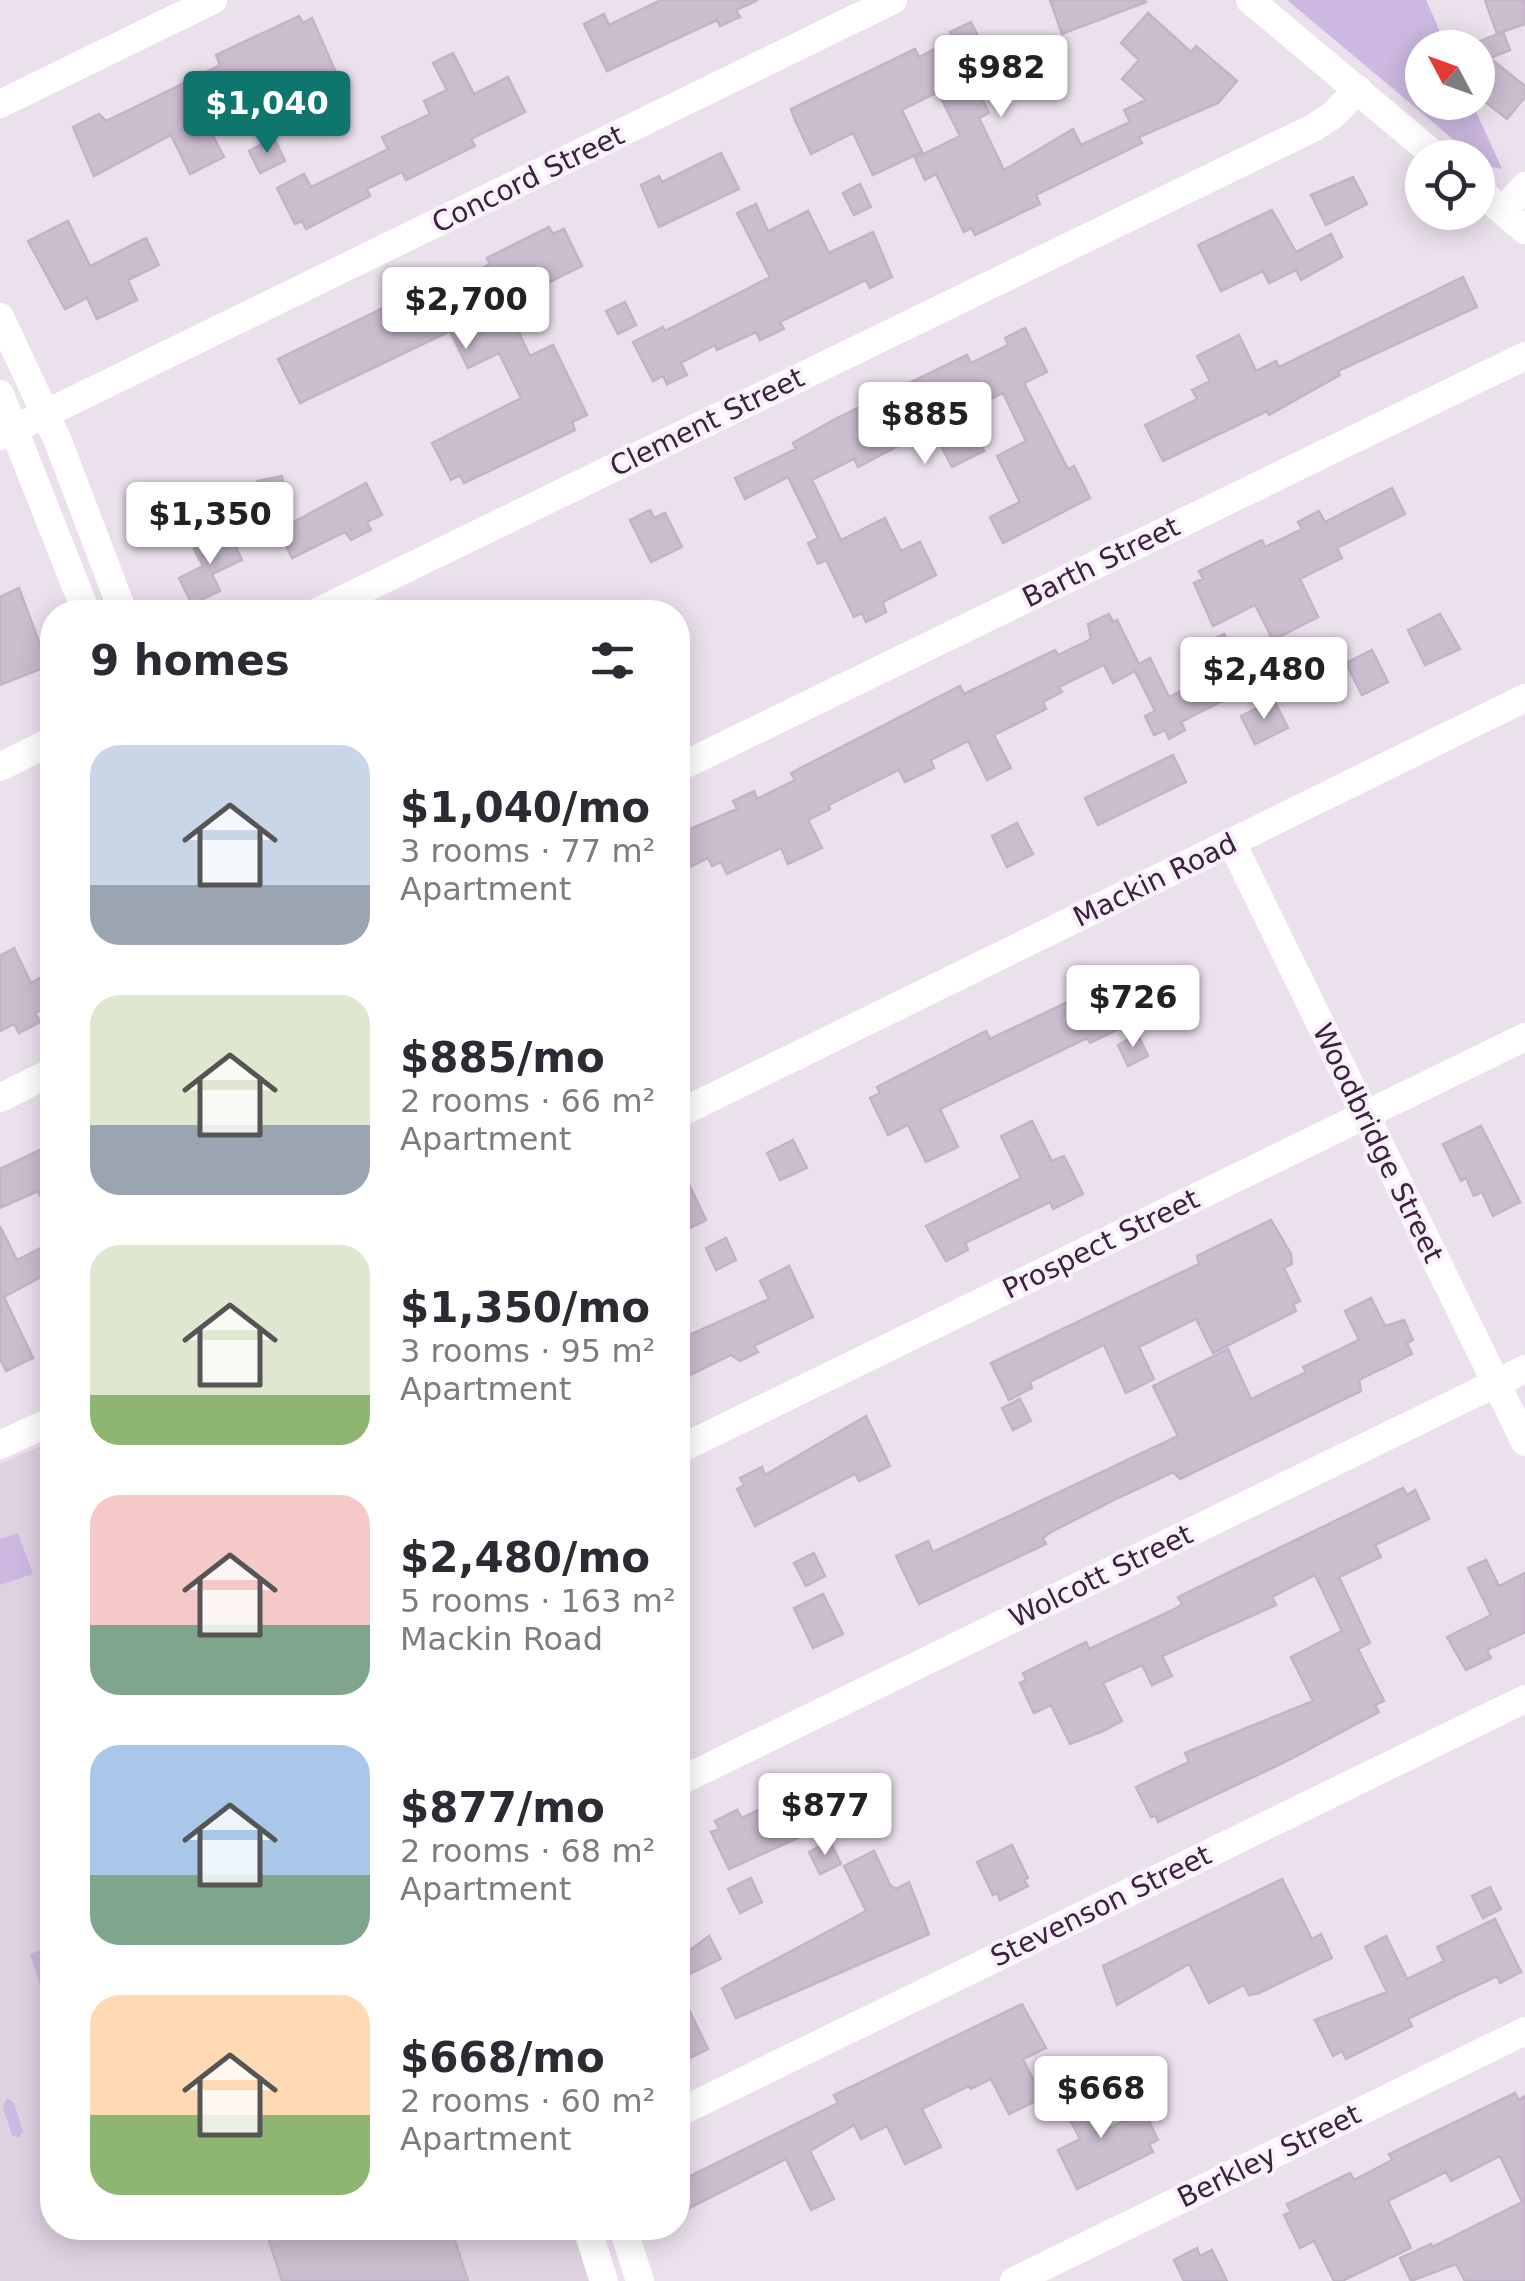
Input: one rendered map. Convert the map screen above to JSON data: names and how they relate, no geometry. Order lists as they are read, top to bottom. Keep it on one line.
{"streets":{"street":["Concord Street","Clement Street","Barth Street","Mackin Road","Woodbridge Street","Prospect Street","Wolcott Street","Stevenson Street","Berkley Street"]},"crossings":[["Mackin Road","Woodbridge Street"],["Woodbridge Street","Prospect Street"],["Woodbridge Street","Wolcott Street"]],"north":"top left","page":{"price":["$982","$1,040","$2,700","$885","$1,350","$2,480","$726","$877","$668"],"heading":"9 homes","list":[{"name":"$1,040/mo","note":"3 rooms · 77 m² · Apartment"},{"name":"$885/mo","note":"2 rooms · 66 m² · Apartment"},{"name":"$1,350/mo","note":"3 rooms · 95 m² · Apartment"},{"name":"$2,480/mo","note":"5 rooms · 163 m² · Mackin Road"},{"name":"$877/mo","note":"2 rooms · 68 m² · Apartment"},{"name":"$668/mo","note":"2 rooms · 60 m² · Apartment"}]}}
